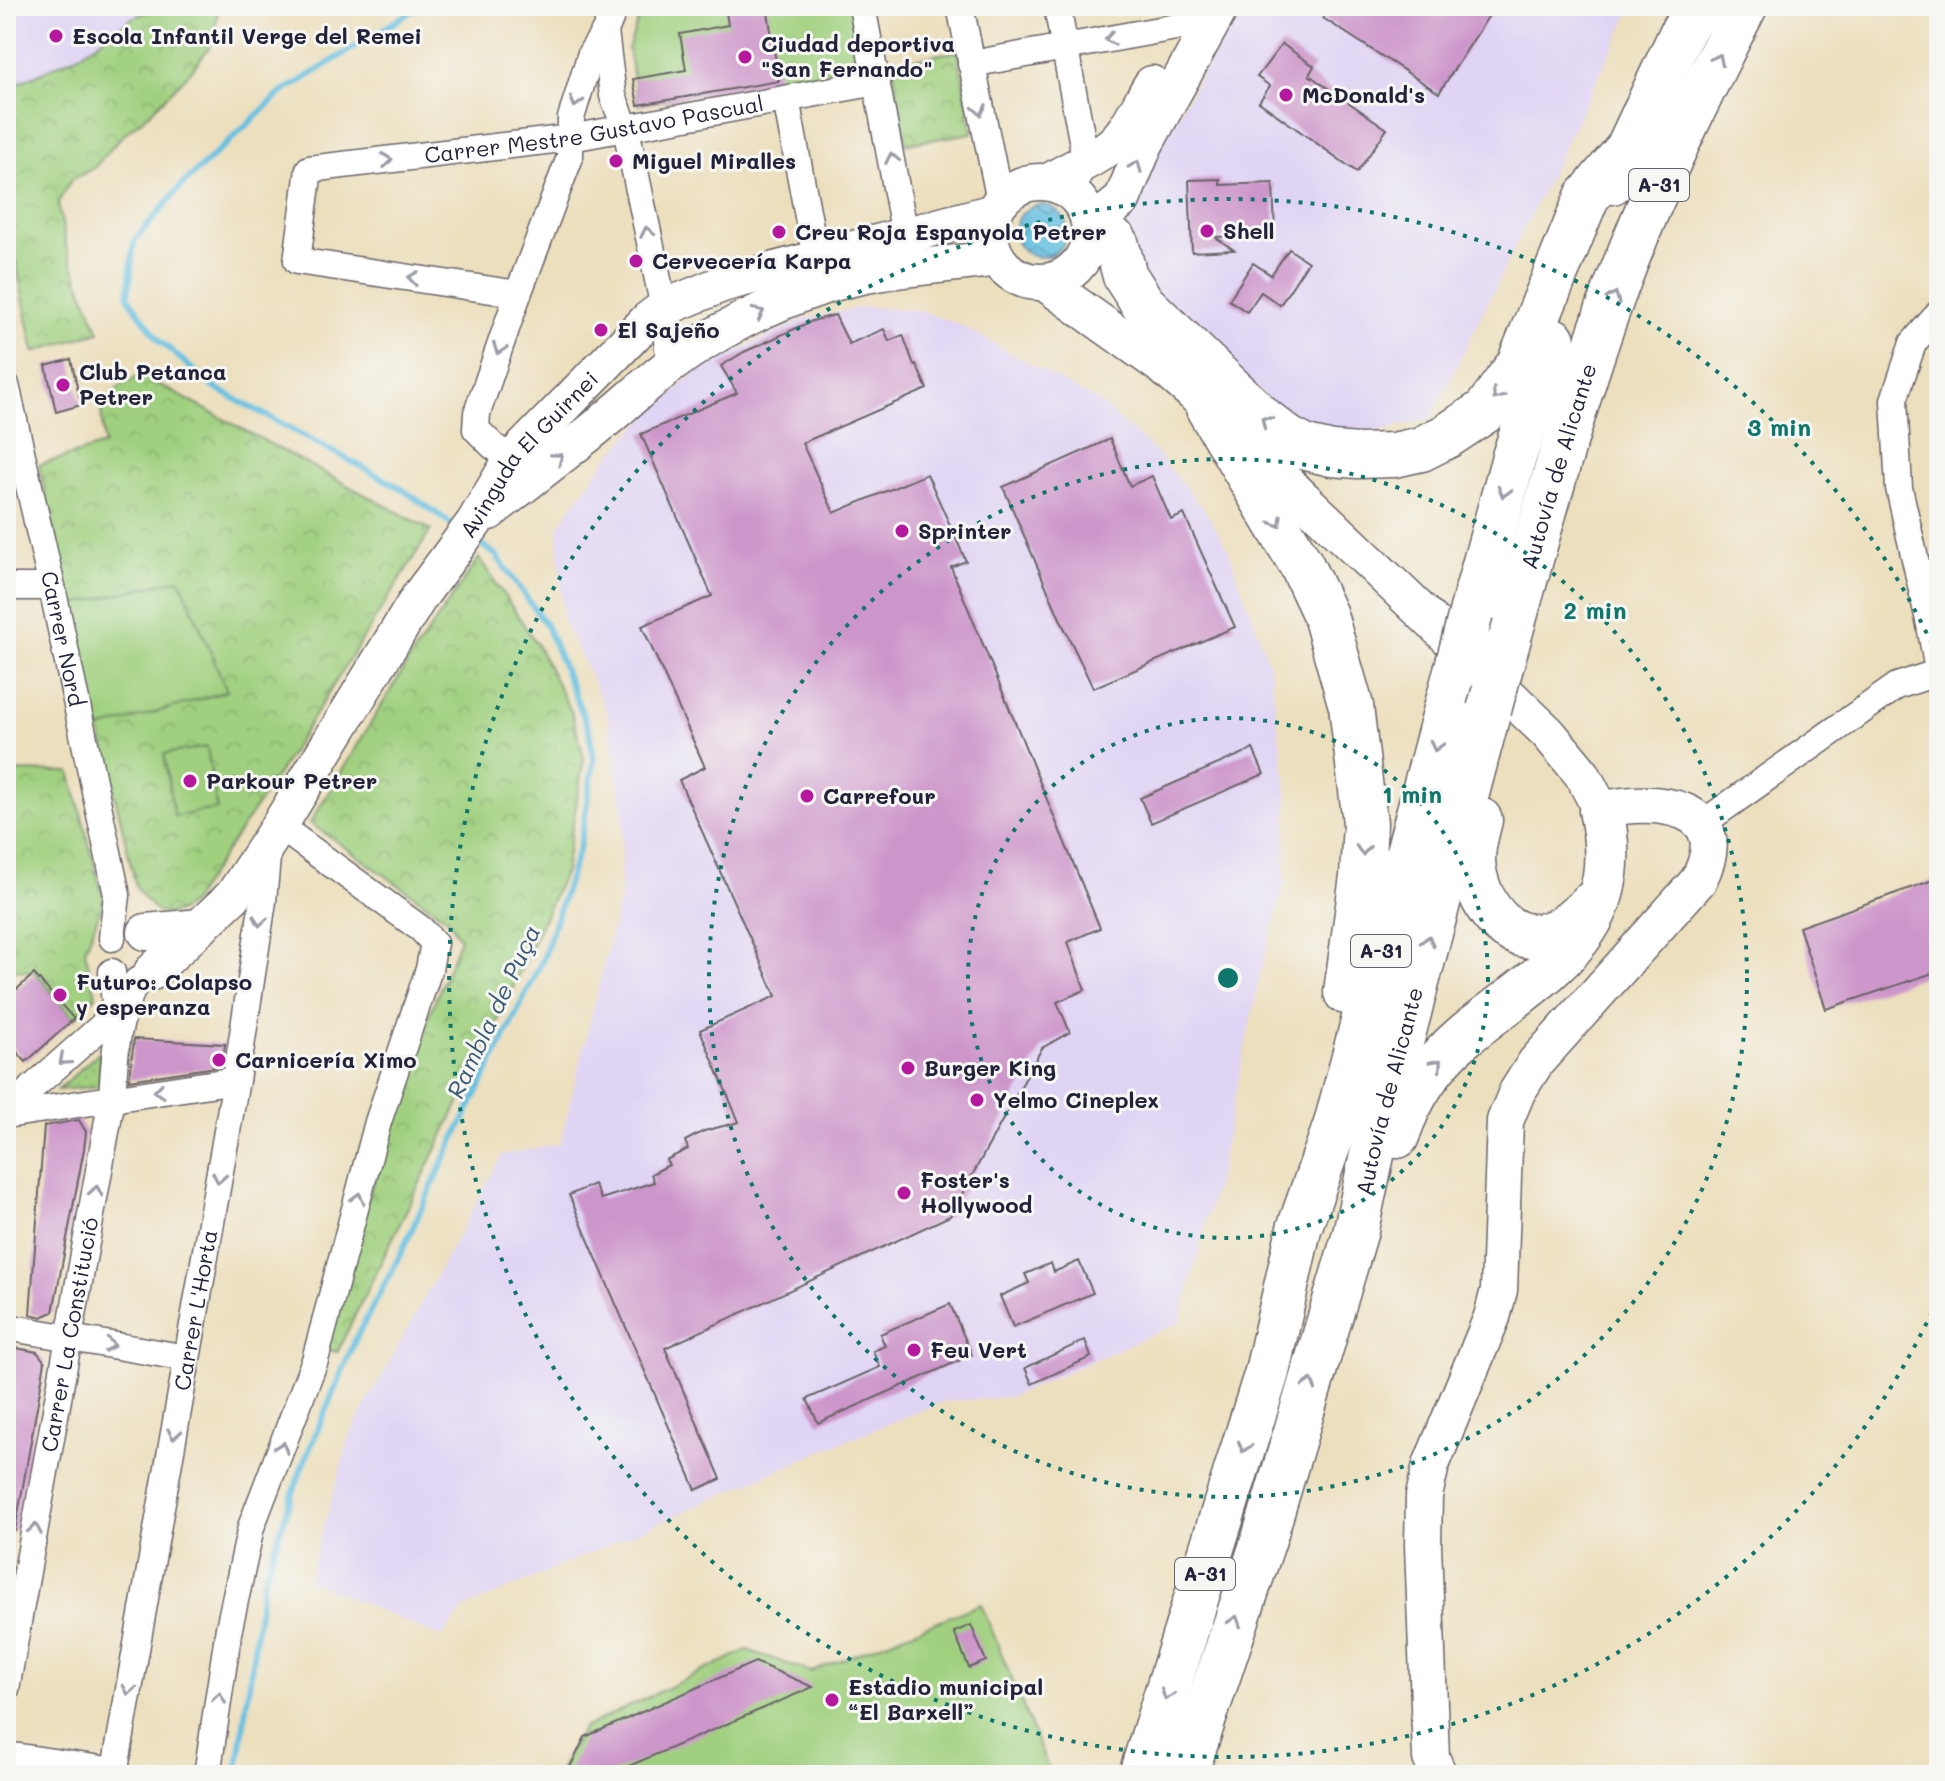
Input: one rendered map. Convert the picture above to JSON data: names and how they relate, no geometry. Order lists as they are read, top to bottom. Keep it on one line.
{"streets":{"highway":["A-31","Autovía de Alicante"],"street":["Carrer Mestre Gustavo Pascual","Avinguda El Guirnei","Carrer Nord","Carrer L'Horta","Carrer La Constitució"]},"crossings":[["Carrer Nord","Carrer La Constitució"]],"one_way":["Carrer L'Horta","Carrer La Constitució"],"water":["Rambla de Puça"],"places":["Escola Infantil Verge del Remei","Ciudad deportiva \"San Fernando\"","McDonald's","Miguel Miralles","Shell","Creu Roja Espanyola Petrer","Cervecería Karpa","El Sajeño","Club Petanca Petrer","Sprinter","Parkour Petrer","Carrefour","Futuro: Colapso y esperanza","Carnicería Ximo","Burger King","Yelmo Cineplex","Foster's Hollywood","Feu Vert","Estadio municipal “El Barxell”"],"rings":["3 min","2 min","1 min"]}
